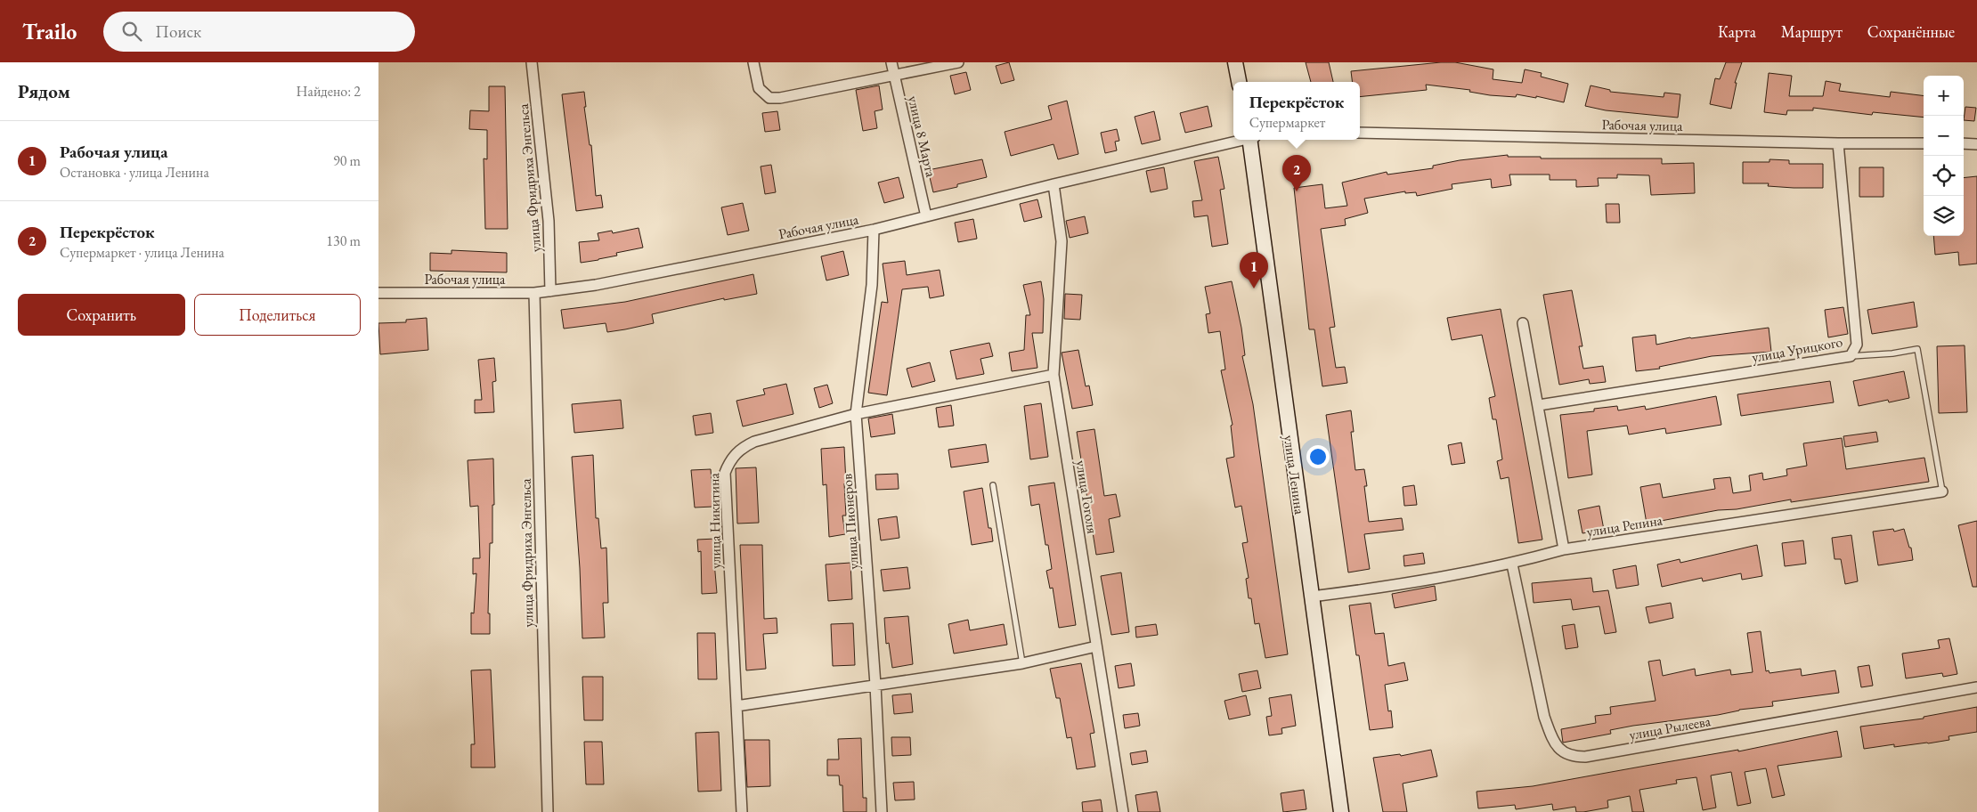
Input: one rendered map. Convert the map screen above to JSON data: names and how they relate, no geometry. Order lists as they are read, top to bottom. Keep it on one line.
{"streets":{"street":["Рабочая улица","улица 8 Марта","улица Фридриха Энгельса","улица Урицкого","улица Ленина","улица Гоголя","улица Никитина","улица Пионеров","улица Репина","улица Рылеева"]},"crossings":[["Рабочая улица","улица 8 Марта"],["Рабочая улица","улица Фридриха Энгельса"],["Рабочая улица","улица Урицкого"],["Рабочая улица","улица Гоголя"],["Рабочая улица","улица Пионеров"],["улица Ленина","улица Репина"],["улица Гоголя","улица Никитина"],["улица Никитина","улица Пионеров"],["улица Репина","улица Рылеева"]],"page":{"header":"Trailo","search":"Поиск","nav":["Карта","Маршрут","Сохранённые"],"heading":["Рядом","Найдено: 2"],"map_buttons":["+","−"],"popup":["Перекрёсток","Супермаркет"],"list":[{"mark":"1","name":"Рабочая улица","note":"Остановка · улица Ленина","value":"90 m"},{"mark":"2","name":"Перекрёсток","note":"Супермаркет · улица Ленина","value":"130 m"}],"pins":["2","1"],"buttons":["Сохранить","Поделиться"]}}
